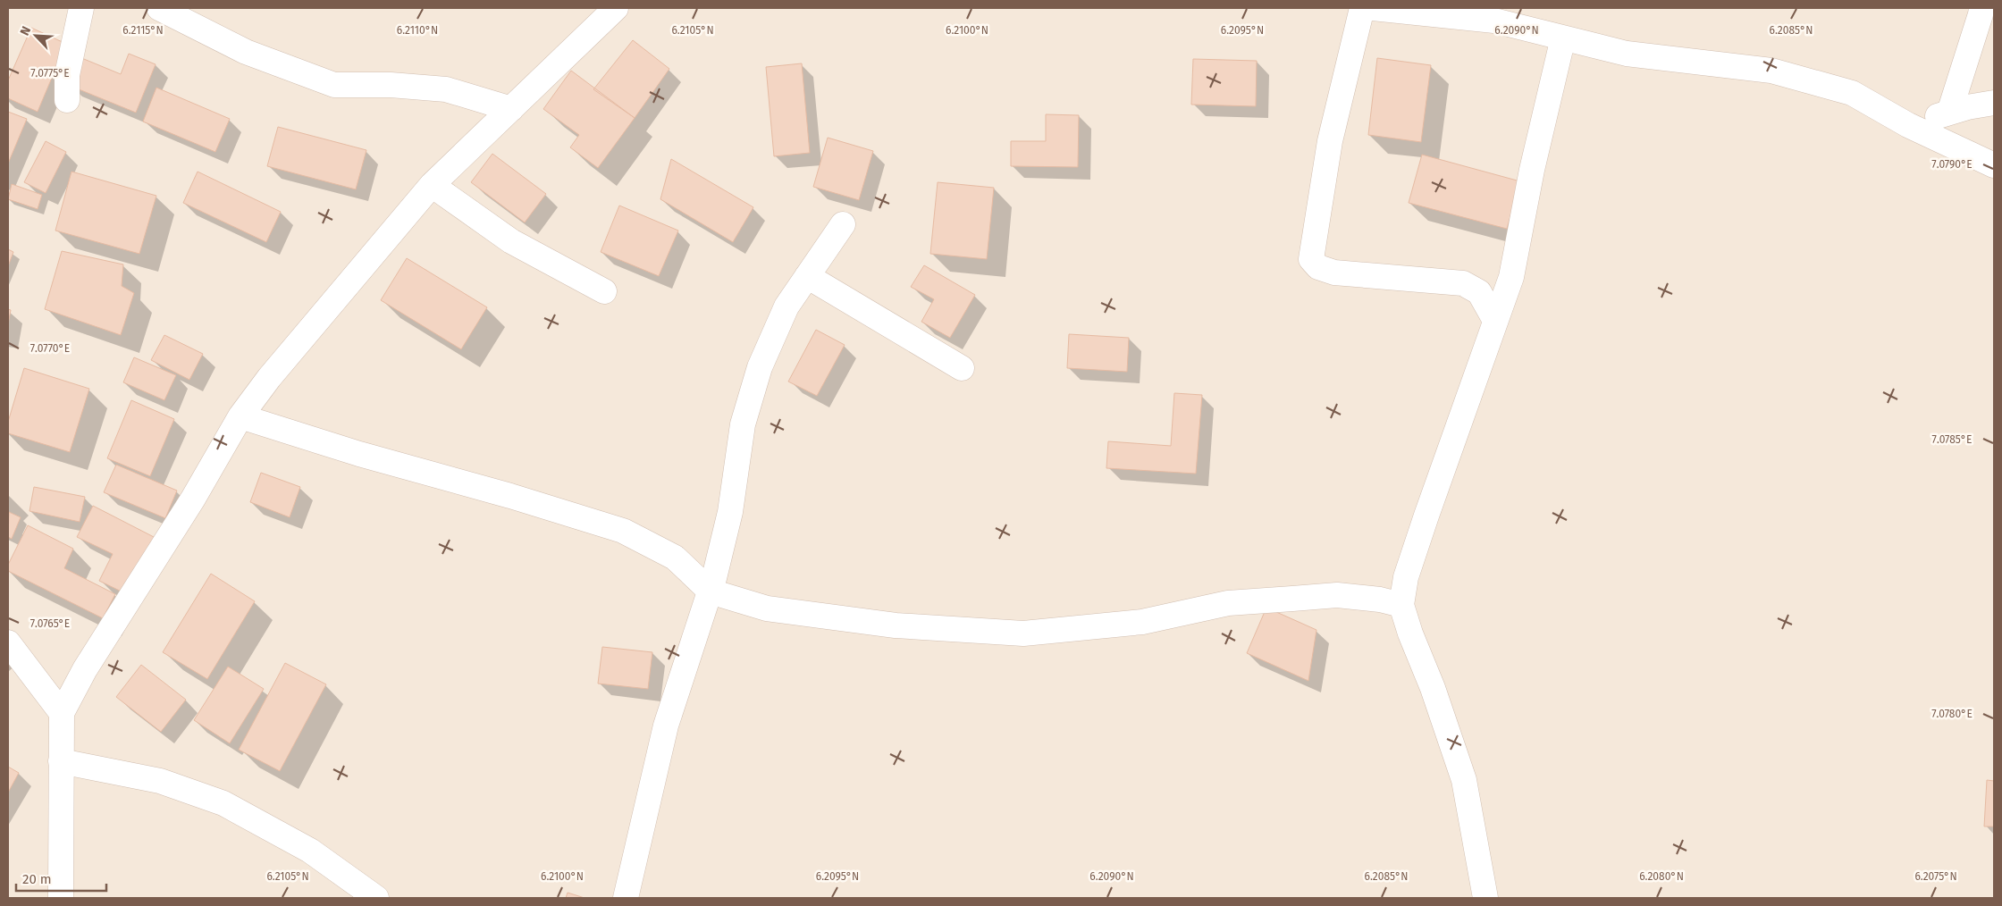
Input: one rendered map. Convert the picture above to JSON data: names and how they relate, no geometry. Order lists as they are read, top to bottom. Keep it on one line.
{"scale_bar":"20 m","north":"top left","coordinates":["6.2115°N","6.2110°N","6.2105°N","6.2100°N","6.2095°N","6.2090°N","6.2085°N","7.0775°E","7.0790°E","7.0770°E","7.0785°E","7.0765°E","7.0780°E","6.2080°N","6.2075°N"]}
